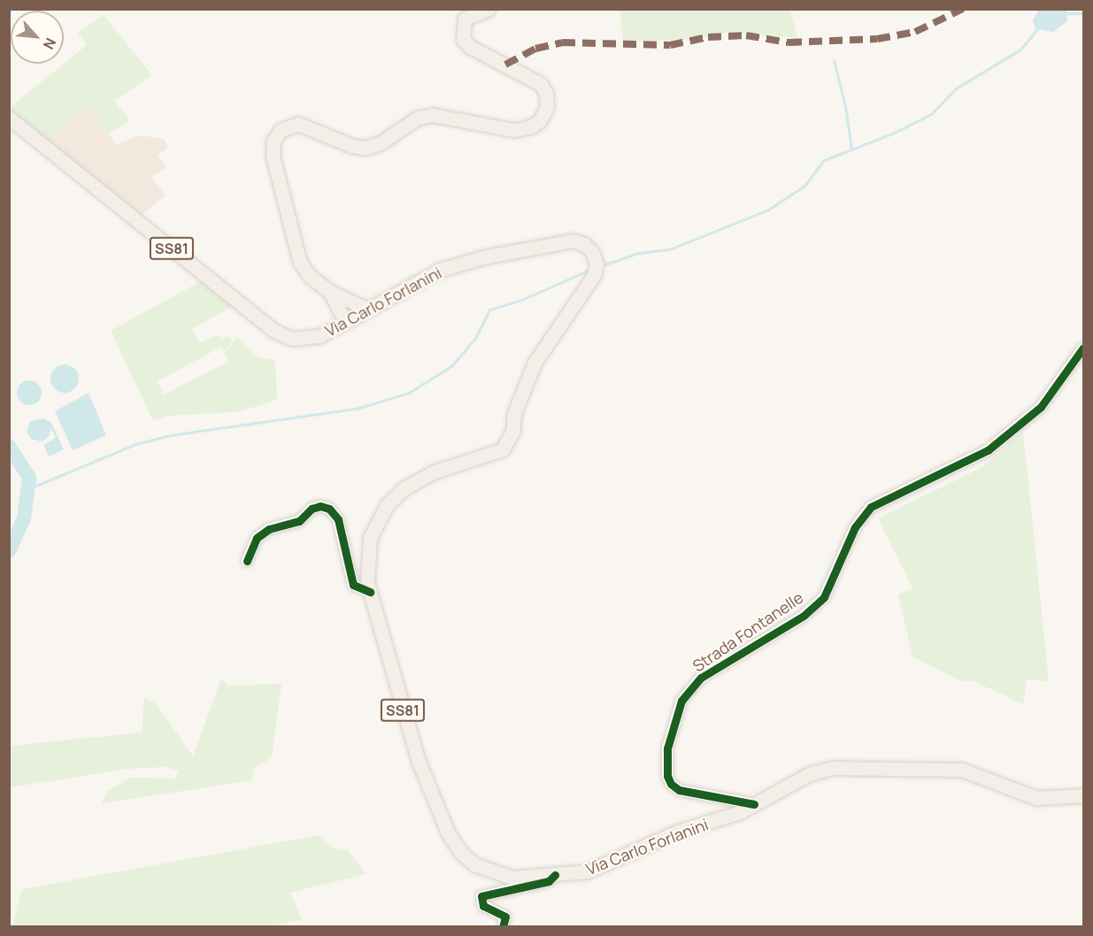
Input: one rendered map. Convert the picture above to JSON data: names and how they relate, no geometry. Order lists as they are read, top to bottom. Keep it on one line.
{"streets":{"main road":["SS81","Via Carlo Forlanini"],"street":["Strada Fontanelle"]},"crossings":[["Via Carlo Forlanini","Strada Fontanelle"]],"north":"bottom right"}
